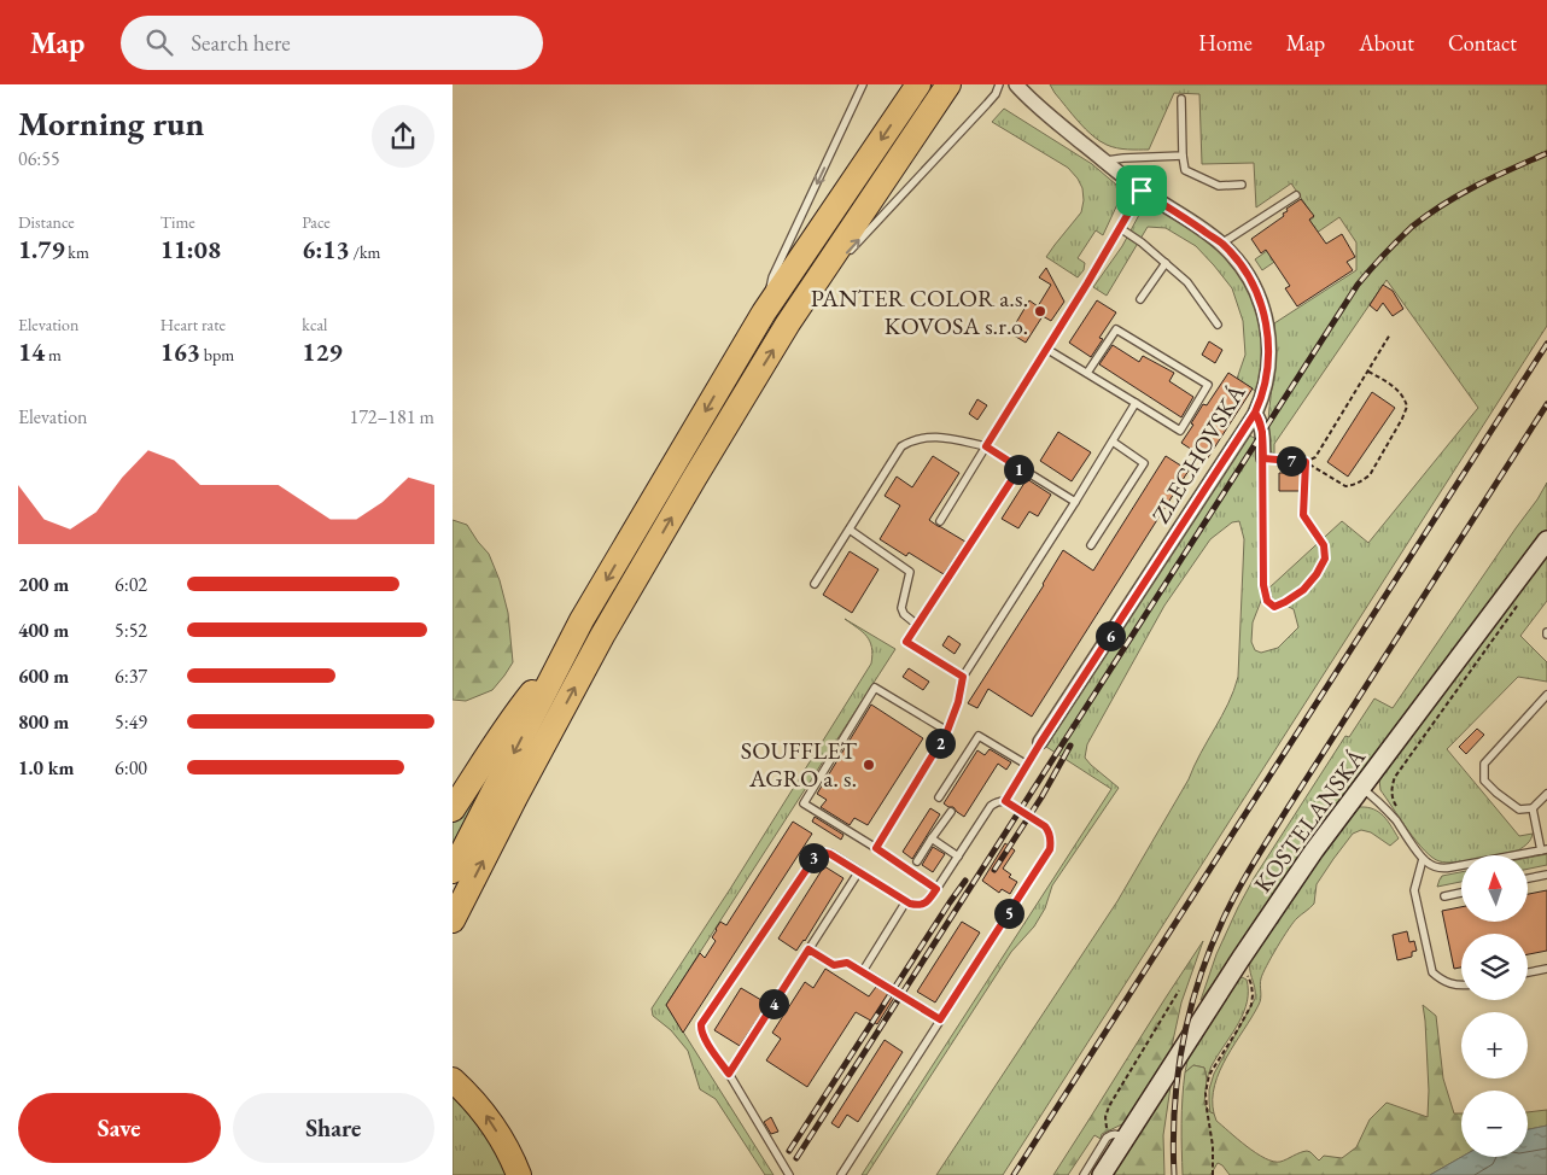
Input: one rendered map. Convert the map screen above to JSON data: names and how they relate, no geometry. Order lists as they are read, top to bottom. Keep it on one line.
{"streets":{"main road":["KOSTELANSKÁ"],"street":["ZLECHOVSKÁ"]},"places":["PANTER COLOR a.s. KOVOSA s.r.o.","SOUFFLET AGRO a. s."],"north":"top","page":{"header":"Map","search":"Search here","nav":["Home","Map","About","Contact"],"heading":["Morning run","06:55"],"stats":[["Distance","1.79 km"],["Time","11:08"],["Pace","6:13 /km"],["Elevation","14 m"],["Heart rate","163 bpm"],["kcal","129"]],"chart":["Elevation","172–181 m"],"pins":["7","1","6","2","3","5","4"],"list":[{"name":"200 m","note":"6:02"},{"name":"400 m","note":"5:52"},{"name":"600 m","note":"6:37"},{"name":"800 m","note":"5:49"},{"name":"1.0 km","note":"6:00"}],"map_buttons":["+","−"],"buttons":["Save","Share"]}}
